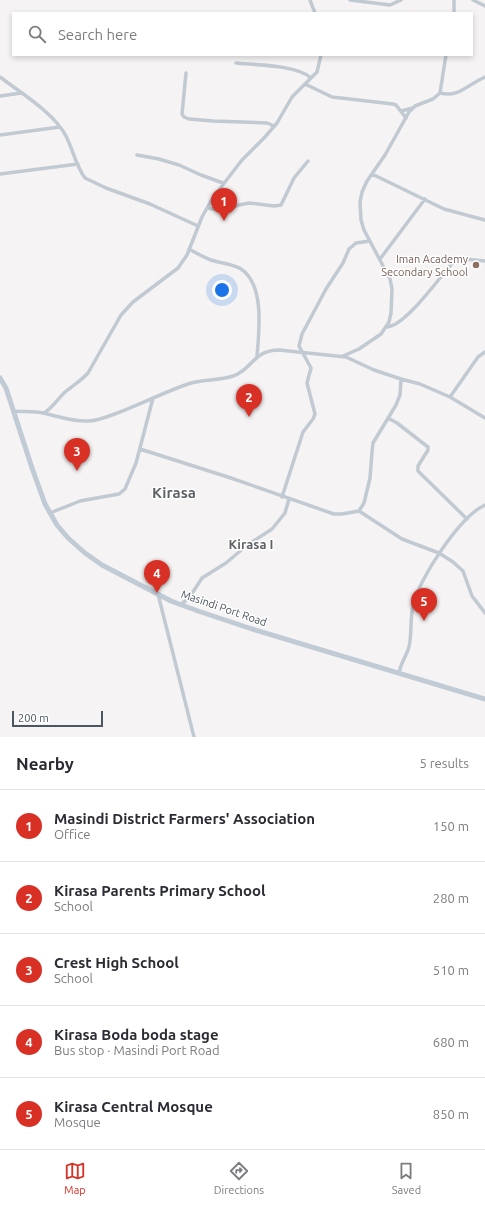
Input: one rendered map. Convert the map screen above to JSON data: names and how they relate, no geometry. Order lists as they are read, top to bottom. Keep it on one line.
{"streets":{"main road":["Masindi Port Road"]},"districts":["Kirasa","Kirasa I"],"places":["Iman Academy Secondary School"],"scale_bar":"200 m","page":{"search":"Search here","pins":["1","2","3","4","5"],"scale":"200 m","heading":["Nearby","5 results"],"list":[{"mark":"1","name":"Masindi District Farmers' Association","note":"Office","value":"150 m"},{"mark":"2","name":"Kirasa Parents Primary School","note":"School","value":"280 m"},{"mark":"3","name":"Crest High School","note":"School","value":"510 m"},{"mark":"4","name":"Kirasa Boda boda stage","note":"Bus stop · Masindi Port Road","value":"680 m"},{"mark":"5","name":"Kirasa Central Mosque","note":"Mosque","value":"850 m"}],"nav":["Map","Directions","Saved"]}}
